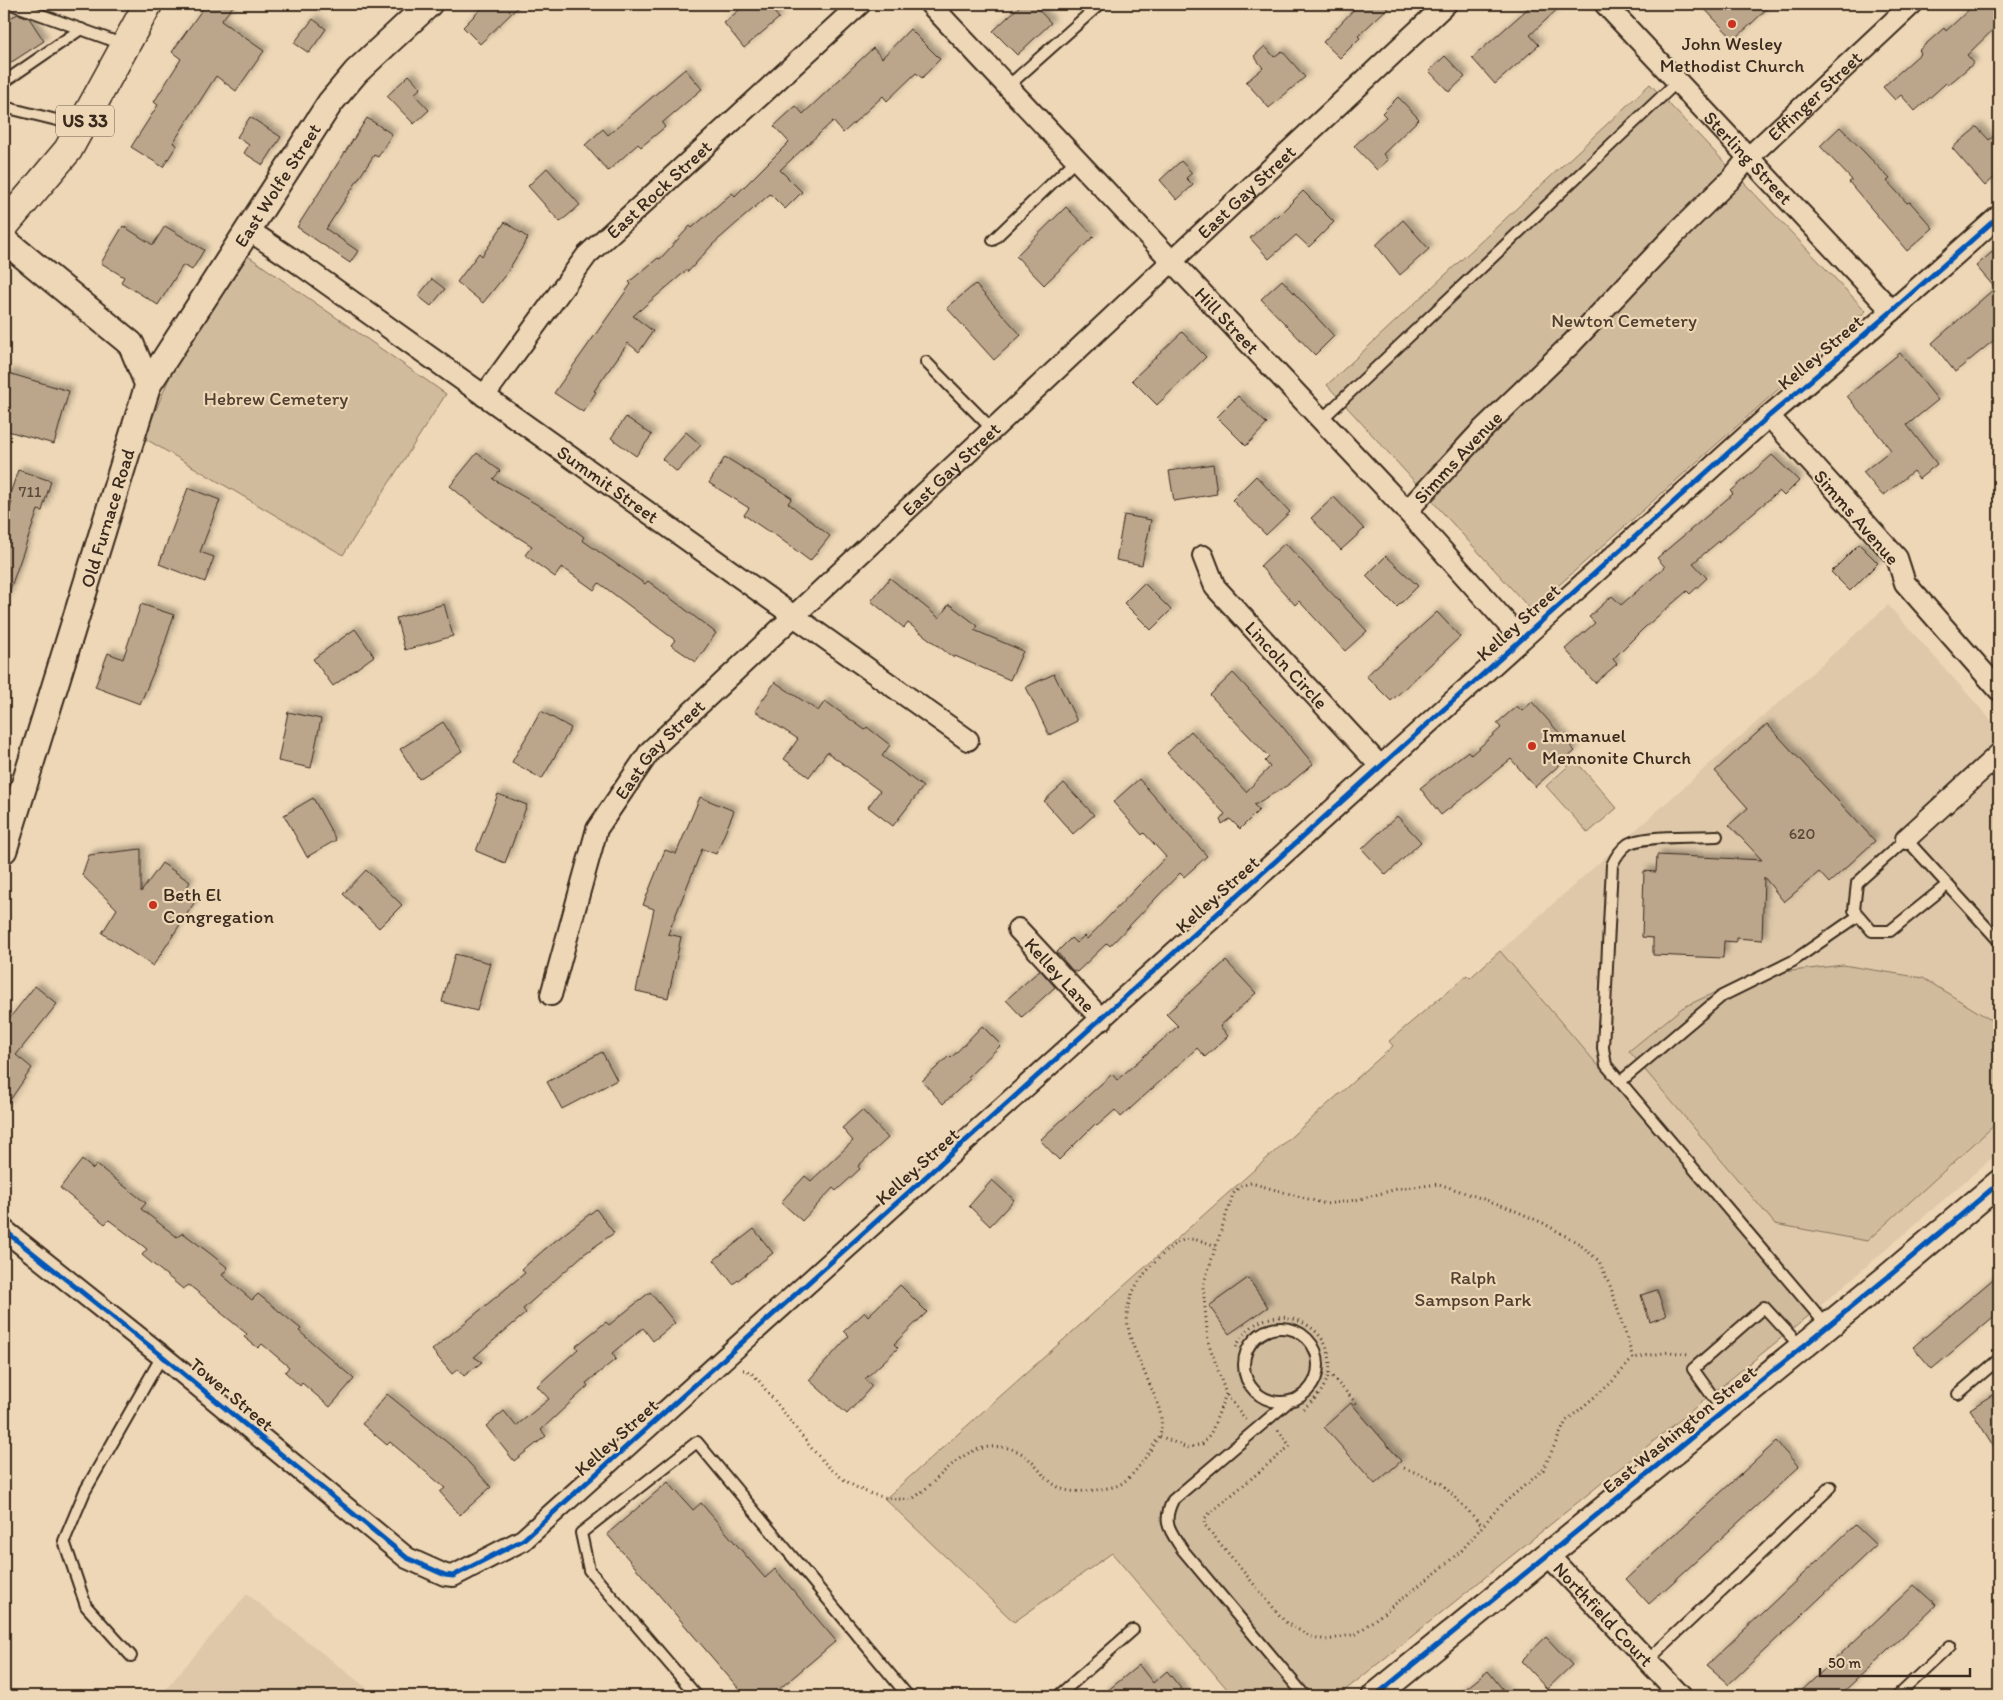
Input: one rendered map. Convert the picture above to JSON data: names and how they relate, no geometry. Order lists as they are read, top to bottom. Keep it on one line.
{"streets":{"main road":["US 33"],"street":["Effinger Street","Sterling Street","East Wolfe Street","East Rock Street","East Gay Street","Hill Street","Kelley Street","Simms Avenue","Summit Street","Old Furnace Road","Lincoln Circle","Kelley Lane","Tower Street","East Washington Street","Northfield Court"]},"crossings":[["Effinger Street","Sterling Street"],["Effinger Street","Simms Avenue"],["Sterling Street","Kelley Street"],["East Wolfe Street","Summit Street"],["East Wolfe Street","Old Furnace Road"],["East Rock Street","Summit Street"],["East Gay Street","Hill Street"],["East Gay Street","Summit Street"],["Hill Street","Kelley Street"],["Hill Street","Simms Avenue"],["Kelley Street","Simms Avenue"],["Kelley Street","Lincoln Circle"],["Kelley Street","Kelley Lane"],["Kelley Street","Tower Street"],["East Washington Street","Northfield Court"]],"parks":["Newton Cemetery","Hebrew Cemetery","Ralph Sampson Park"],"places":["John Wesley Methodist Church","Immanuel Mennonite Church","Beth El Congregation"],"house_numbers":["711","620"],"scale_bar":"50 m"}
